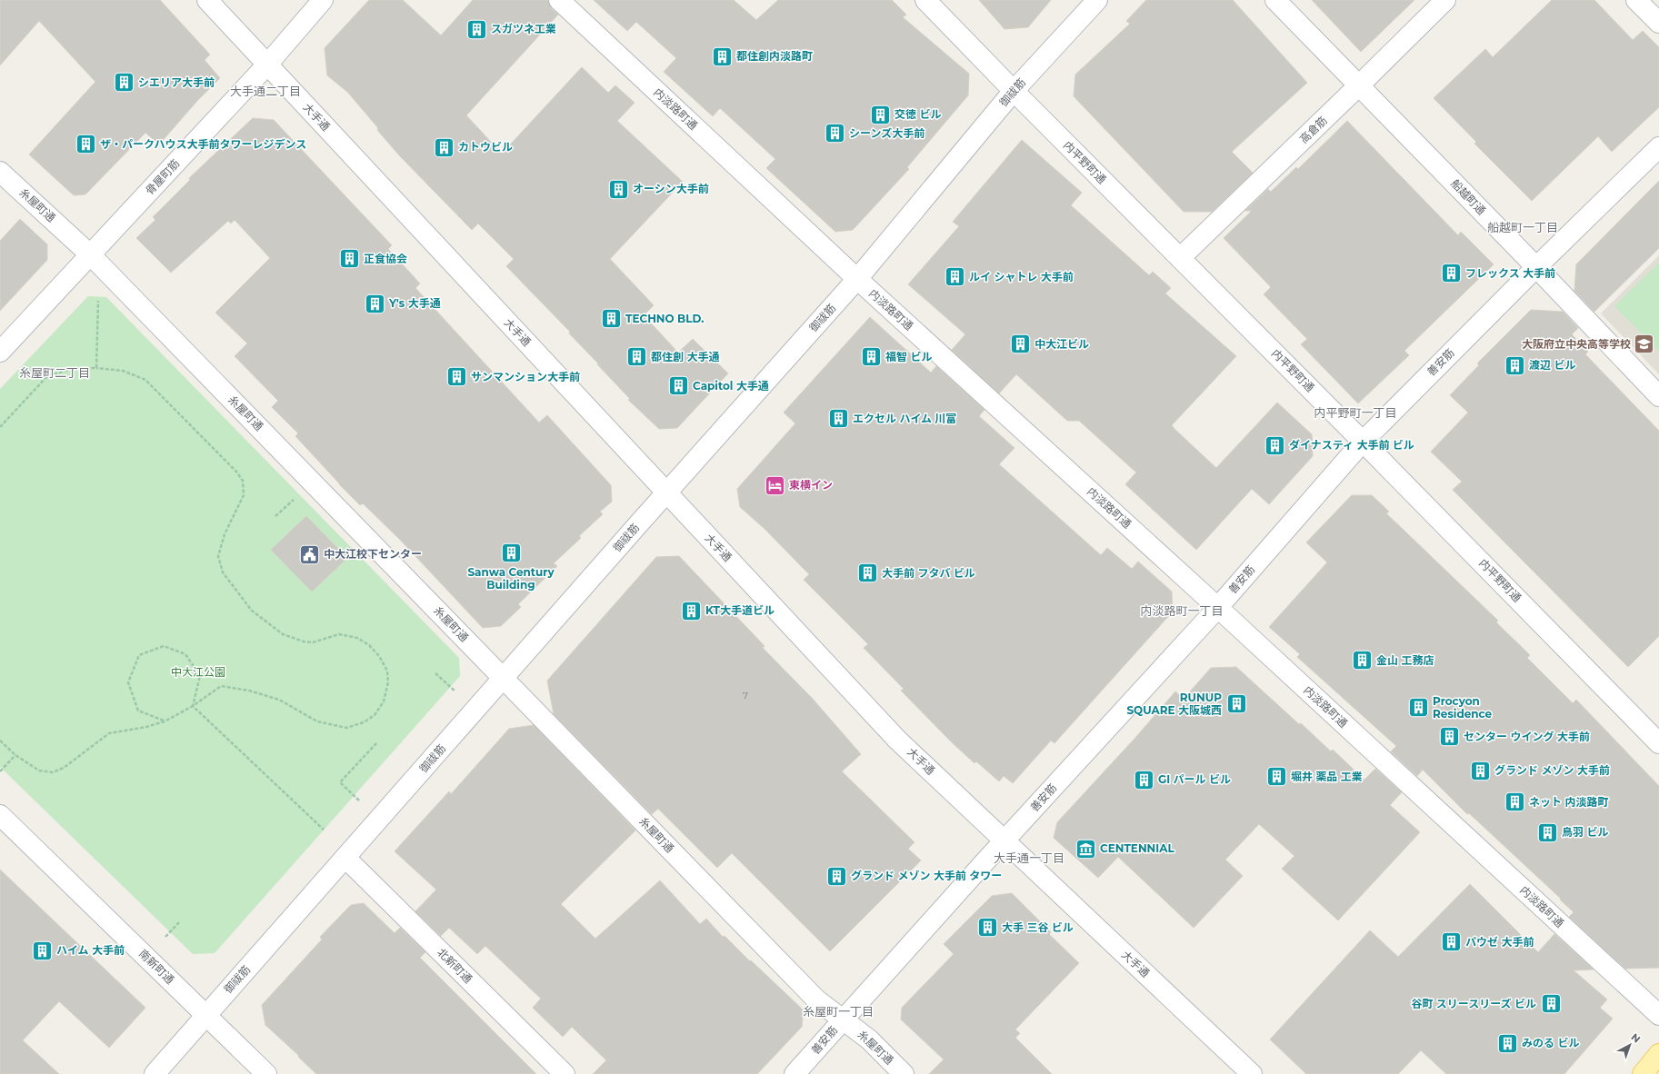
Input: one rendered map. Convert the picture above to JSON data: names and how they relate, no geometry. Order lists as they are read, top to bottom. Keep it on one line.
{"streets":{"street":["御祓筋","内淡路町通","大手通","高倉筋","内平野町通","骨屋町筋","船越町通","糸屋町通","善安筋","北新町通","南新町通"]},"crossings":[["御祓筋","内淡路町通"],["御祓筋","大手通"],["御祓筋","内平野町通"],["御祓筋","糸屋町通"],["御祓筋","北新町通"],["御祓筋","南新町通"],["内淡路町通","善安筋"],["大手通","骨屋町筋"],["大手通","善安筋"],["高倉筋","内平野町通"],["高倉筋","船越町通"],["内平野町通","善安筋"],["骨屋町筋","糸屋町通"],["船越町通","善安筋"],["糸屋町通","善安筋"]],"districts":["大手通二丁目","船越町一丁目","糸屋町二丁目","内平野町一丁目","内淡路町一丁目","大手通一丁目","糸屋町一丁目"],"parks":["中大江公園"],"places":{"building":["スガツネ工業","都住創内淡路町","シエリア大手前","交徳 ビル","シーンズ大手前","ザ・パークハウス大手前タワーレジデンス","カトウビル","オーシン大手前","正食協会","フレックス 大手前","ルイ シャトレ 大手前","Y's 大手通","TECHNO BLD.","中大江ビル","都住創 大手通","福智 ビル","渡辺 ビル","サンマンション大手前","Capitol 大手通","エクセル ハイム 川富","ダイナスティ 大手前 ビル","Sanwa Century Building","大手前 フタバ ビル","KT大手道ビル","金山 工務店","RUNUP SQUARE 大阪城西","Procyon Residence","センター ウイング 大手前","グランド メゾン 大手前","堀井 薬品 工業","GI パール ビル","ネット 内淡路町","鳥羽 ビル","グランド メゾン 大手前 タワー","大手 三谷 ビル","パウゼ 大手前","ハイム 大手前","谷町 スリースリーズ ビル","みのる ビル"],"school or university":["大阪府立中央高等学校"],"hotel":["東横イン"],"public building":["中大江校下センター"],"museum":["CENTENNIAL"]},"house_numbers":["7"],"north":"top right"}
